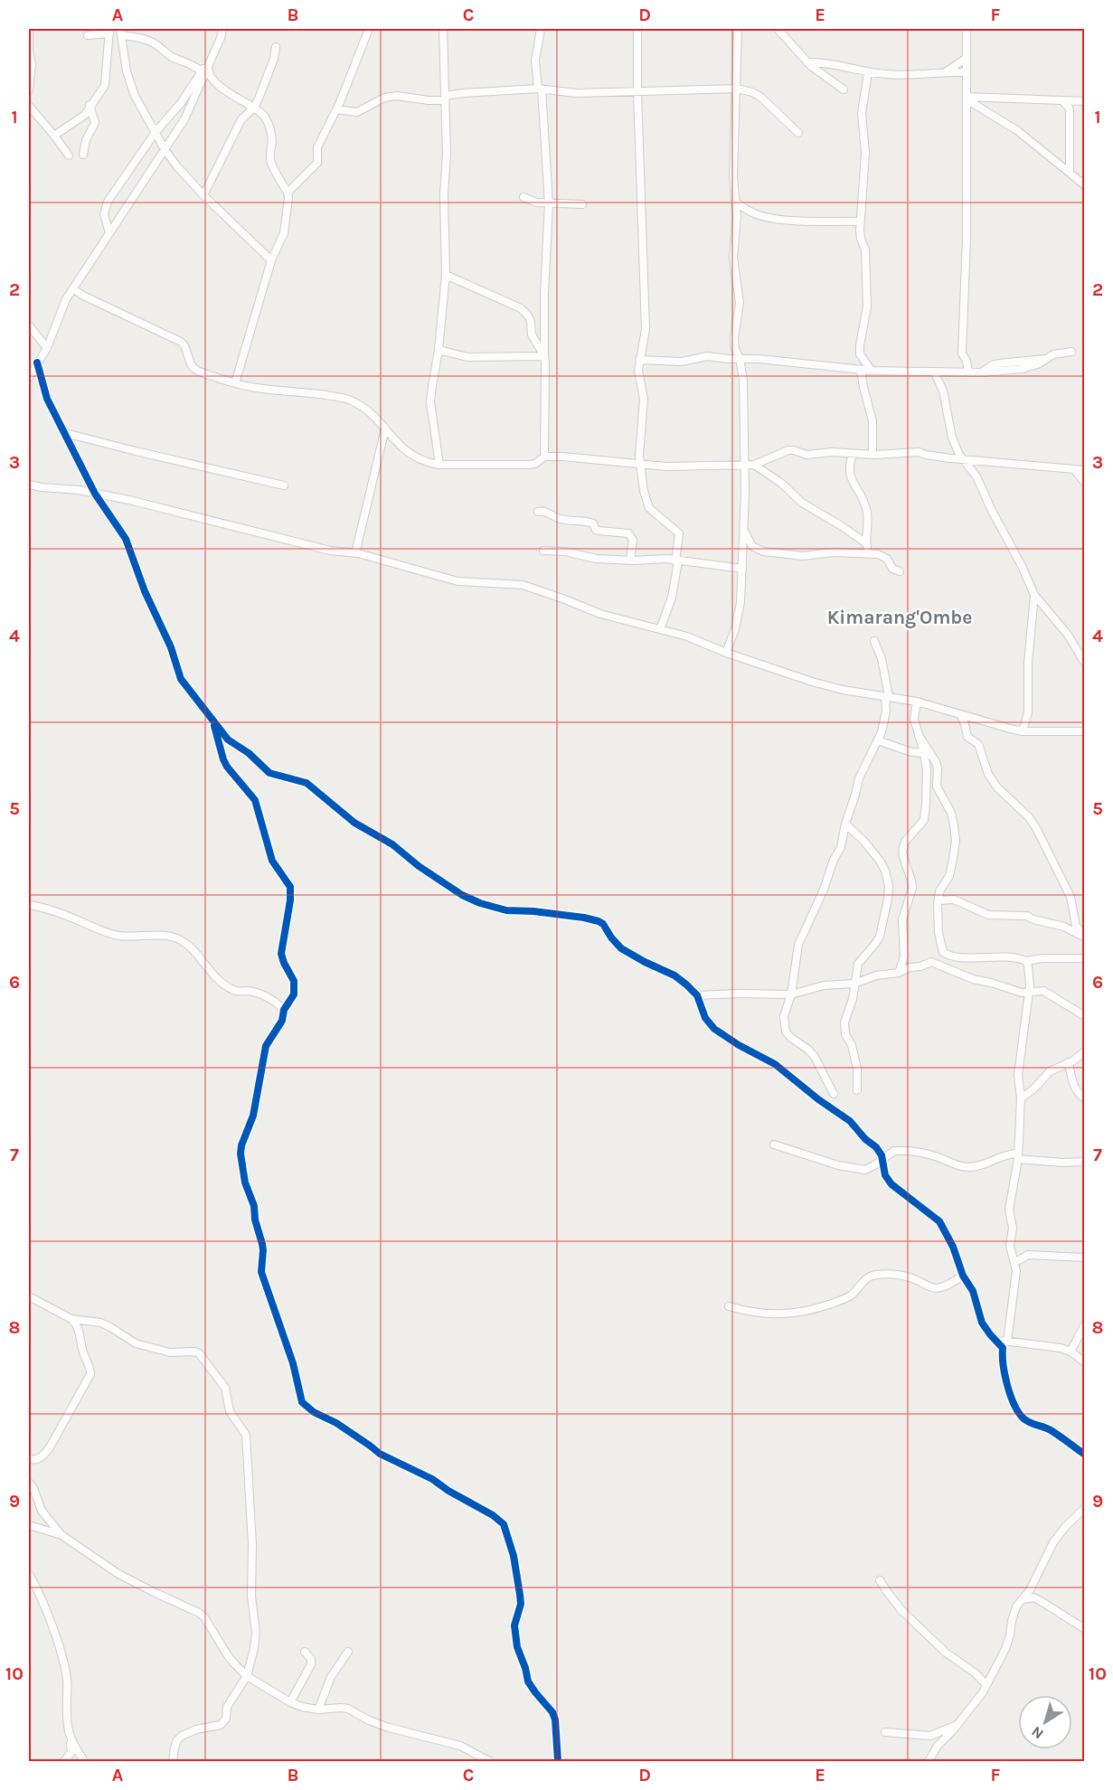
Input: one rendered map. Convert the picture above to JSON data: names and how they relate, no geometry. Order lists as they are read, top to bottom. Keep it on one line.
{"districts":["Kimarang'Ombe"],"north":"bottom left","grid":{"columns":["A","B","C","D","E","F"],"rows":["1","2","3","4","5","6","7","8","9","10"]}}
